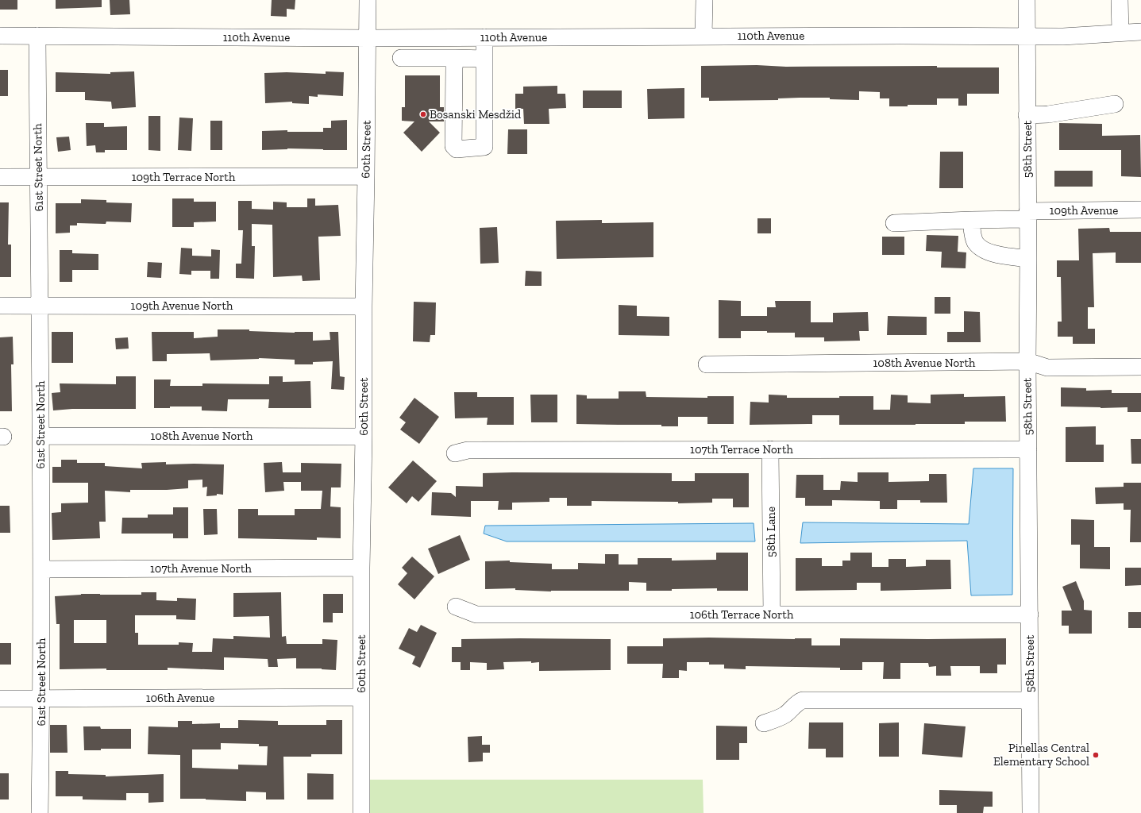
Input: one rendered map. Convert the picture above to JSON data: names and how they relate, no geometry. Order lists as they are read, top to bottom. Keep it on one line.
{"streets":{"street":["110th Avenue","60th Street","58th Street","61st Street North","109th Terrace North","109th Avenue","109th Avenue North","108th Avenue North","107th Terrace North","58th Lane","107th Avenue North","106th Terrace North","106th Avenue"]},"crossings":[["110th Avenue","60th Street"],["110th Avenue","58th Street"],["110th Avenue","61st Street North"],["60th Street","109th Terrace North"],["60th Street","109th Avenue North"],["60th Street","108th Avenue North"],["60th Street","107th Avenue North"],["60th Street","106th Avenue"],["58th Street","109th Avenue"],["58th Street","108th Avenue North"],["58th Street","107th Terrace North"],["58th Street","106th Terrace North"],["61st Street North","109th Terrace North"],["61st Street North","109th Avenue North"],["61st Street North","108th Avenue North"],["61st Street North","107th Avenue North"],["61st Street North","106th Avenue"],["107th Terrace North","58th Lane"],["58th Lane","106th Terrace North"]],"places":["Bosanski Mesdžid","Pinellas Central Elementary School"]}
